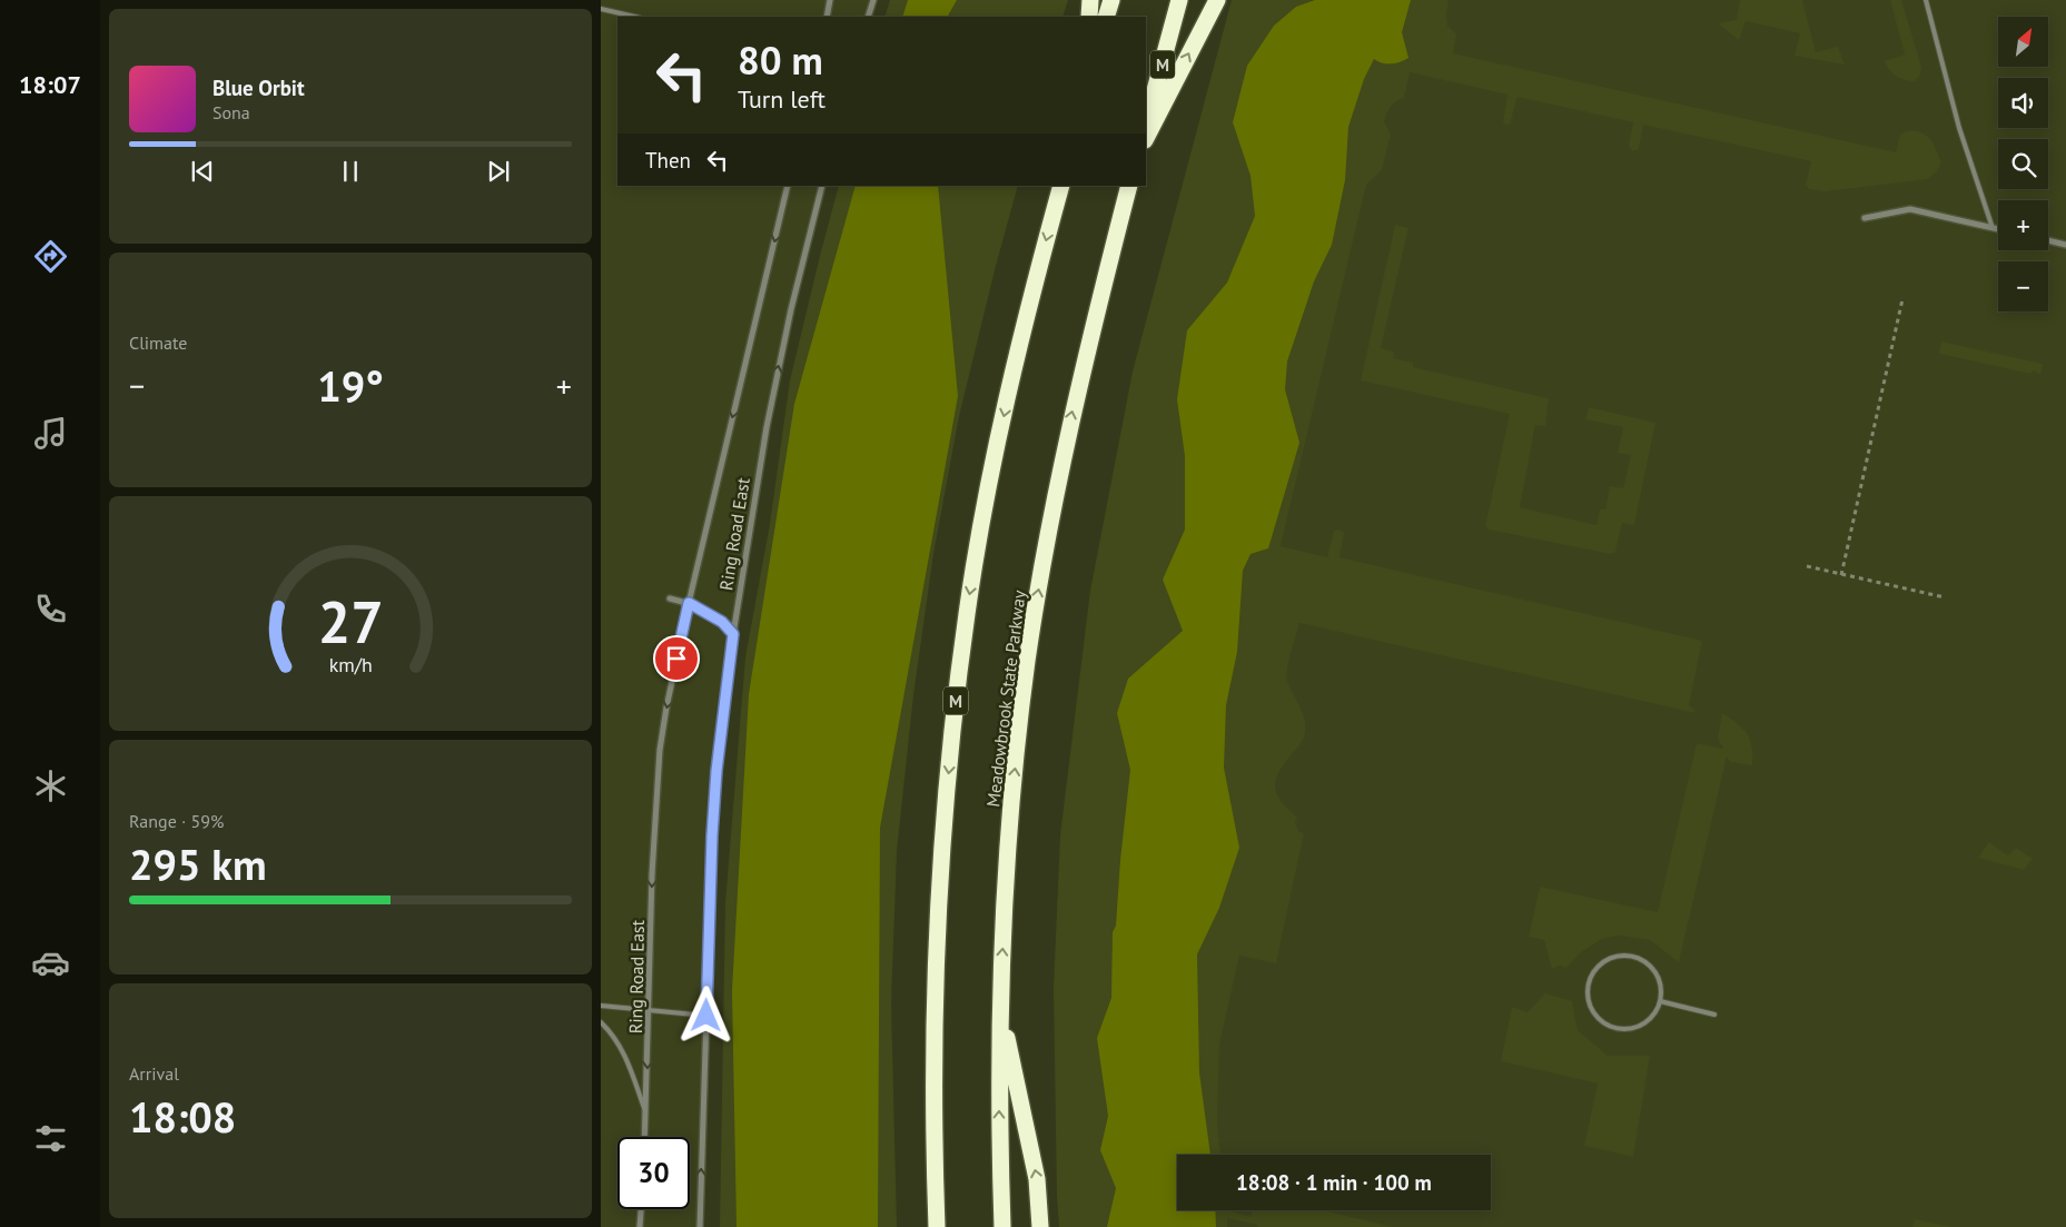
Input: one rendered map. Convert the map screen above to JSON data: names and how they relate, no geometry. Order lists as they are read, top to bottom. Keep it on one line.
{"streets":{"highway":["M","Meadowbrook State Parkway"],"street":["Ring Road East"]},"north":"top right","page":{"tabs":"18:07","map_buttons":["+","−"],"turn":["80 m","Turn left"],"song":["Blue Orbit","Sona"],"then":"Then","tile":["Climate",["Range · 59%","295 km"],["Arrival","18:08"]],"heat":["−","19°","+"],"limit":"30","trip":"18:08 · 1 min · 100 m","gauge":["27","km/h"]}}
